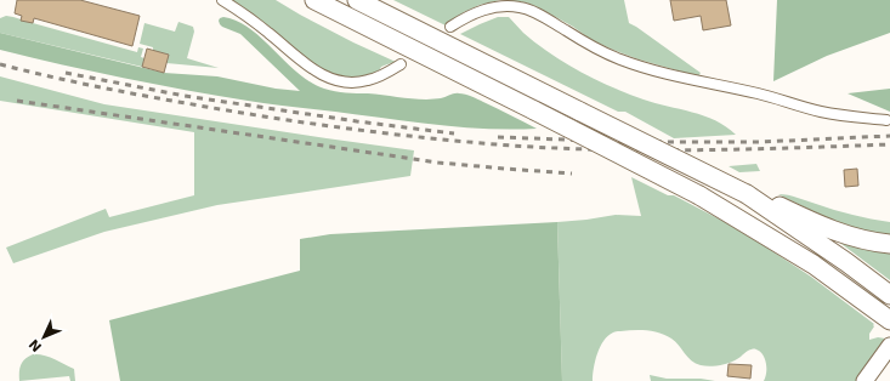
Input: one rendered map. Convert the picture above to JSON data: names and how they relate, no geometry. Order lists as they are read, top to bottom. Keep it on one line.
{"north":"bottom left"}
